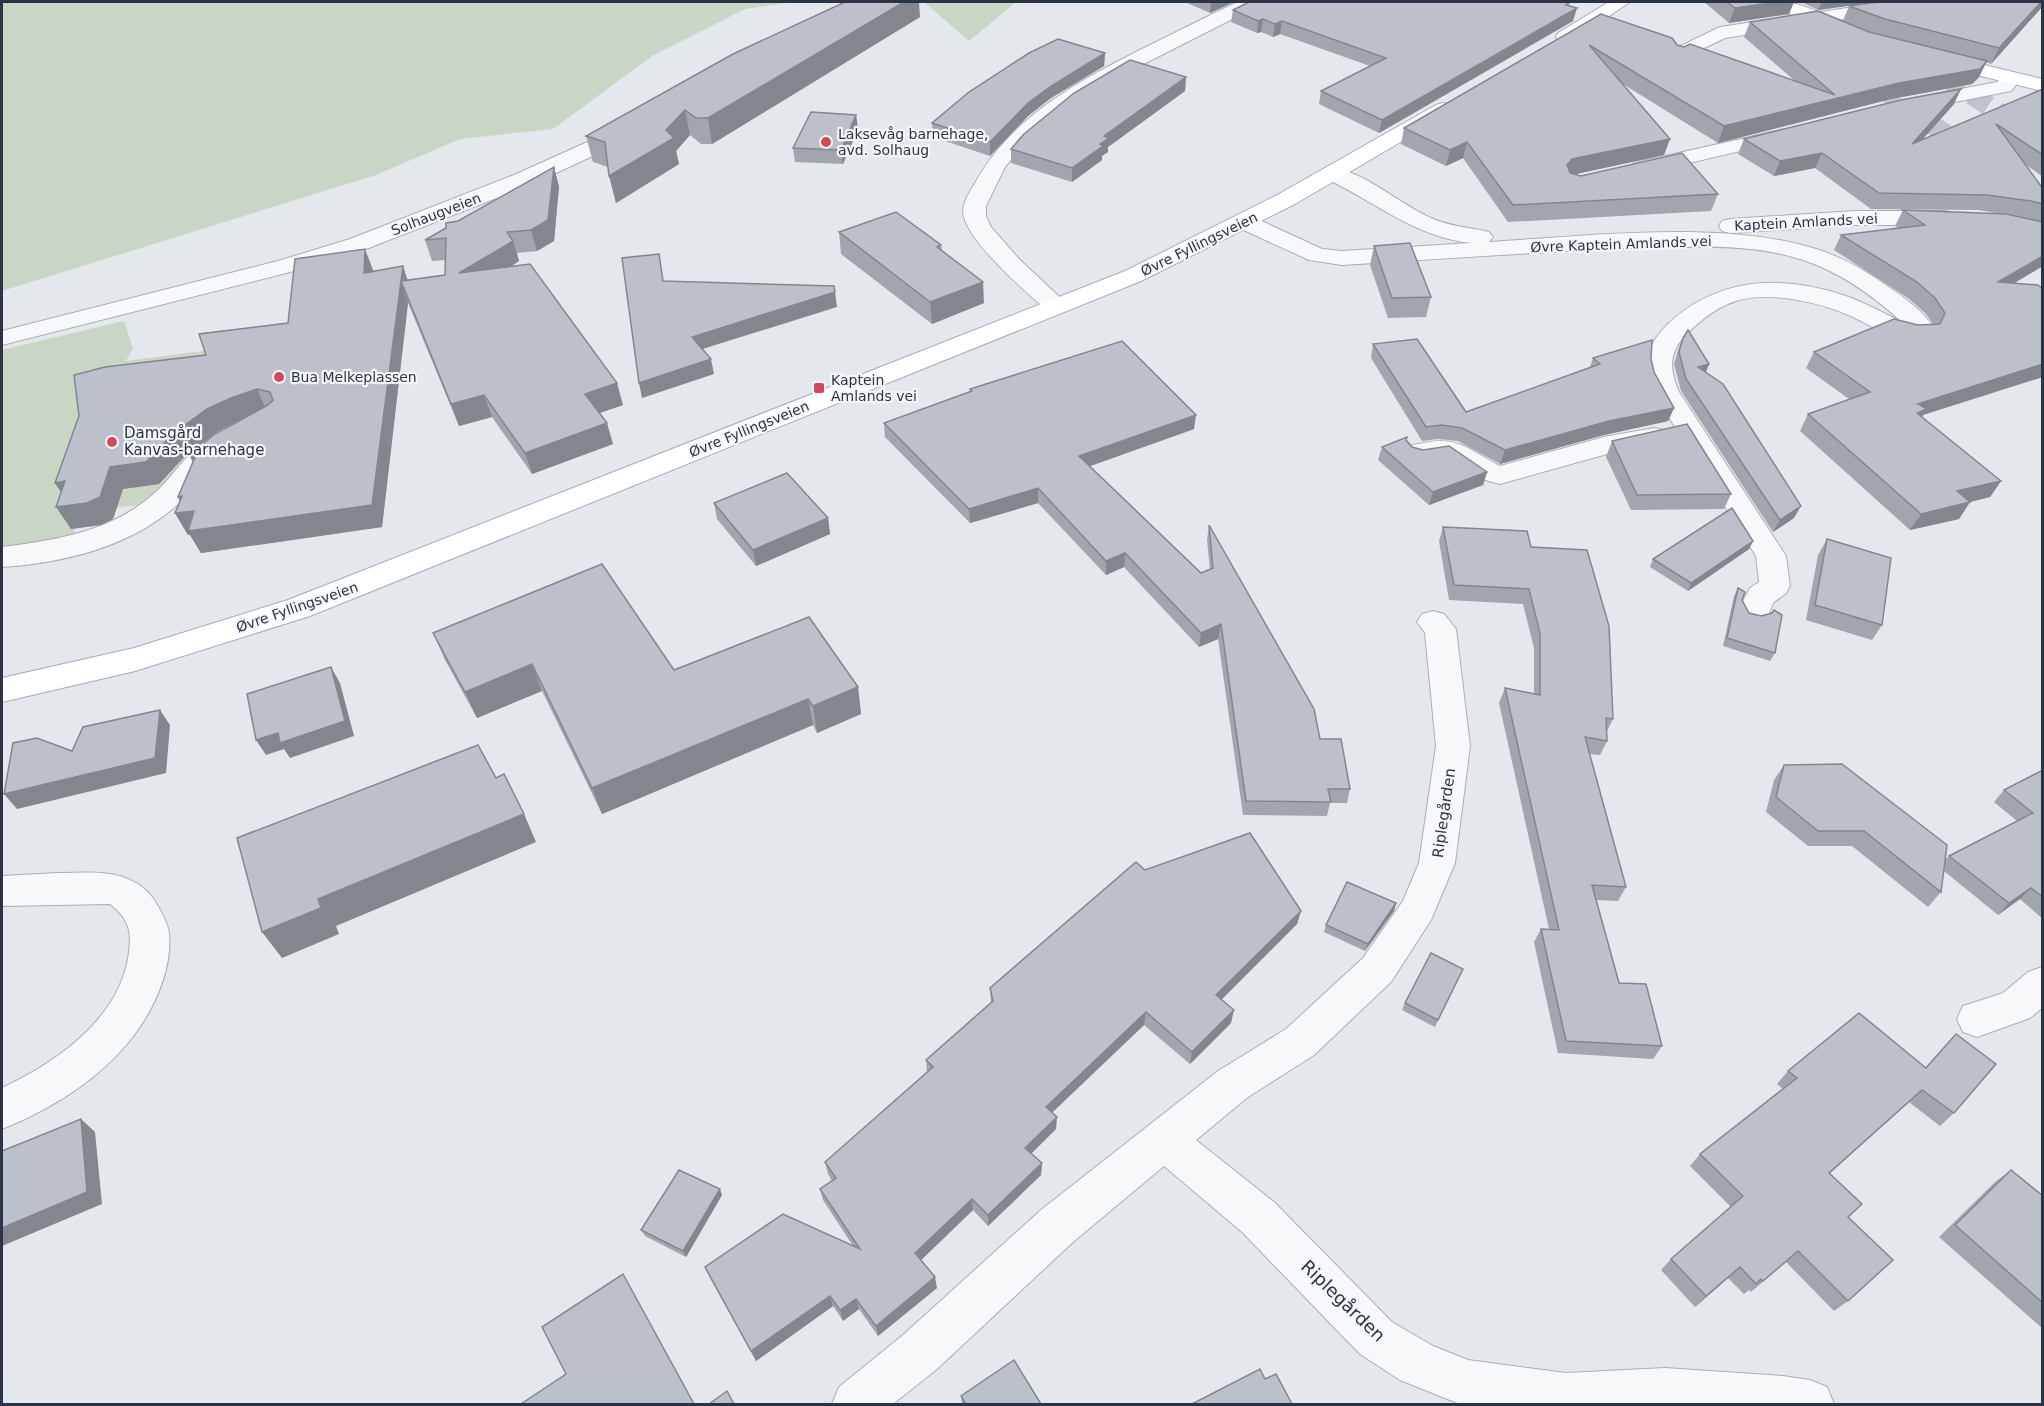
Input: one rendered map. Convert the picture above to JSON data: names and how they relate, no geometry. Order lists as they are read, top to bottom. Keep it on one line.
{"streets":{"main road":["Øvre Fyllingsveien"],"street":["Solhaugveien","Kaptein Amlands vei","Øvre Kaptein Amlands vei","Riplegården"]},"crossings":[["Kaptein Amlands vei","Øvre Fyllingsveien"],["Øvre Fyllingsveien","Øvre Kaptein Amlands vei"]],"places":{"other":["Laksevåg barnehage, avd. Solhaug","Bua Melkeplassen","Damsgård Kanvas-barnehage"],"transit":["Kaptein Amlands vei"]}}
